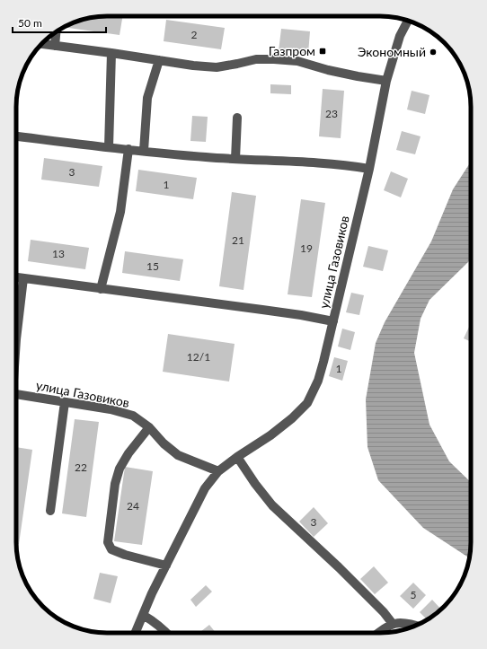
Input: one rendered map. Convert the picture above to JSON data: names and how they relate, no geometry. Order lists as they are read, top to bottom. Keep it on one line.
{"streets":{"street":["улица Газовиков"]},"places":{"transit":["Газпром"],"other":["Экономный"]},"house_numbers":["2","23","3","1","21","19","13","15","12/1","1","22","24","3","5"],"scale_bar":"50 m"}
